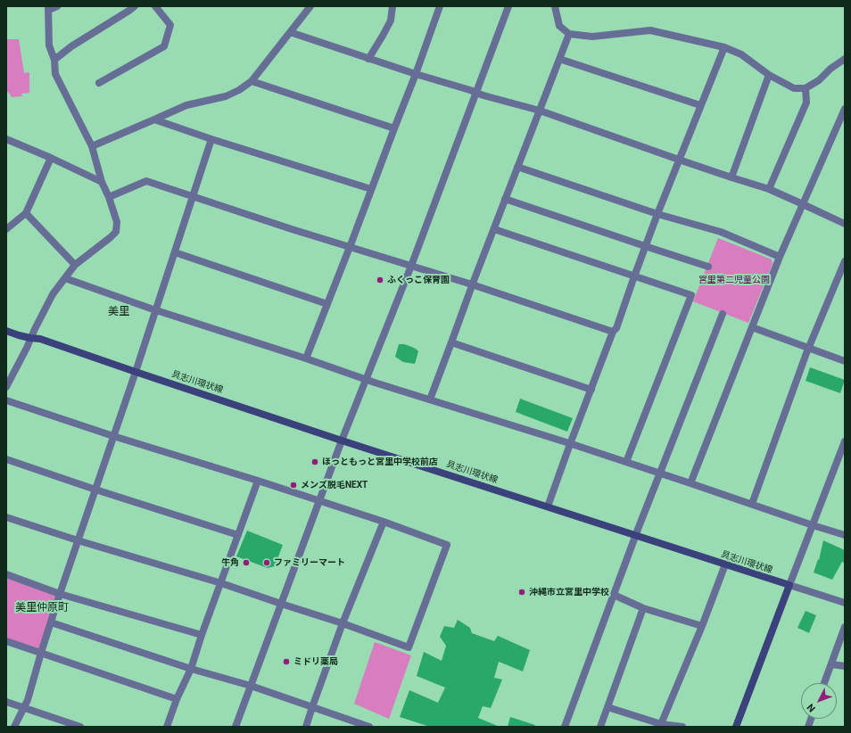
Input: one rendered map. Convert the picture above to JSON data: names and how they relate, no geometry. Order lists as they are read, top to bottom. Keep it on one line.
{"streets":{"main road":["具志川環状線"]},"districts":["美里","美里仲原町"],"parks":["宮里第二児童公園"],"places":["ふくっこ保育園","ほっともっと宮里中学校前店","メンズ脱毛NEXT","牛角","ファミリーマート","沖縄市立宮里中学校","ミドリ薬局"],"north":"bottom left"}
